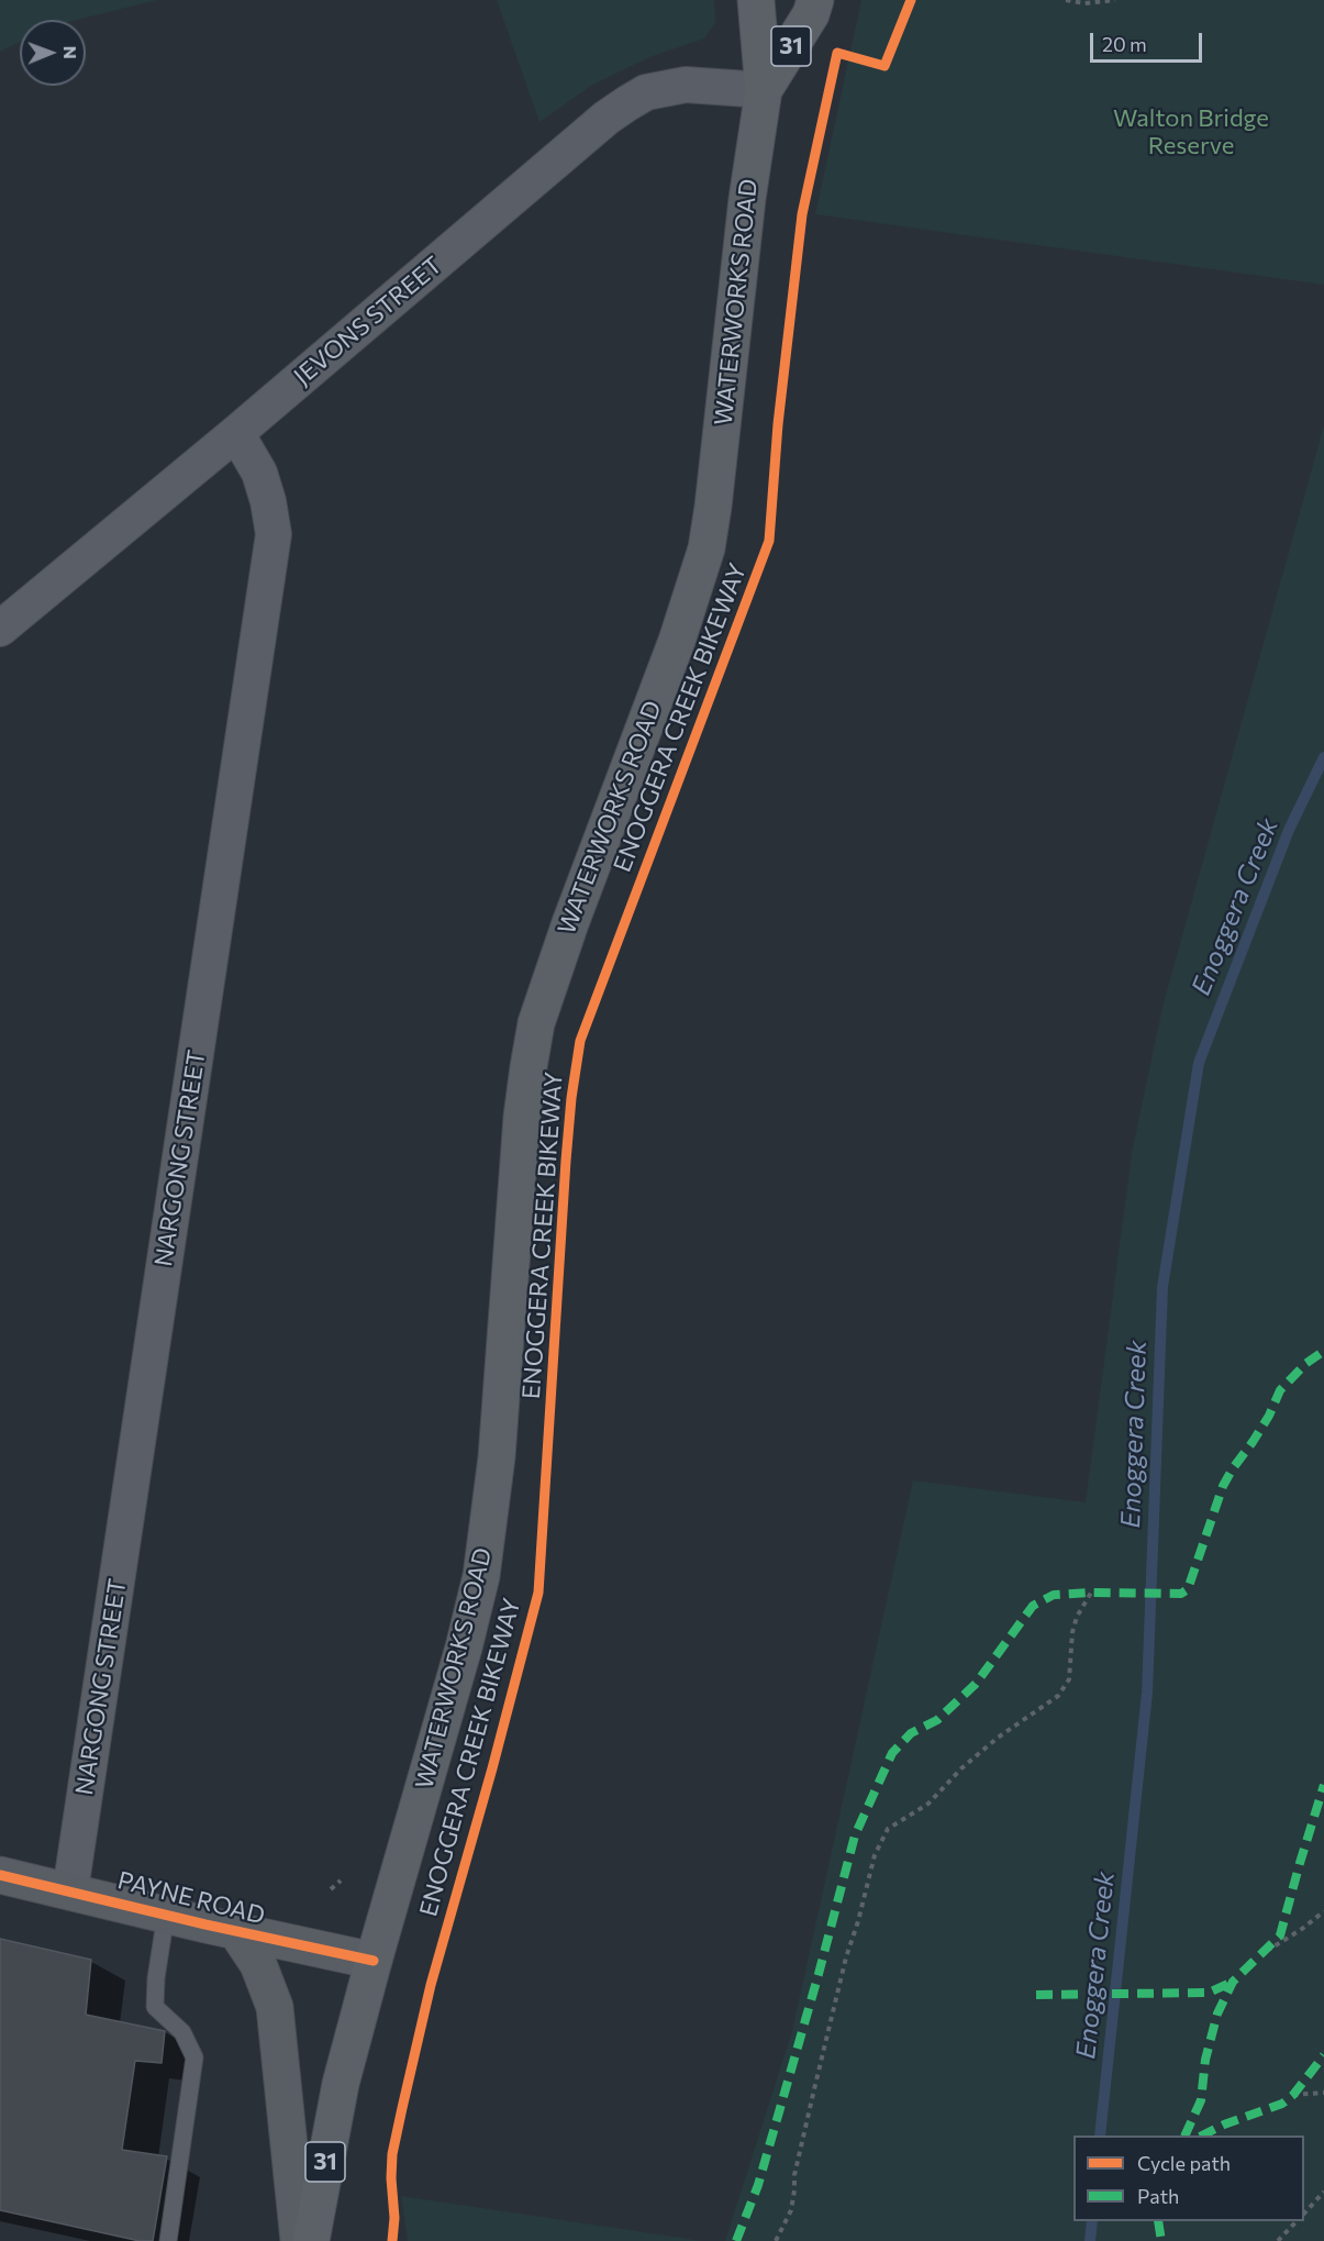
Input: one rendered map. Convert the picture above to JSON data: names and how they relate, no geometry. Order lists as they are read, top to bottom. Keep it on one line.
{"streets":{"main road":["31","WATERWORKS ROAD","PAYNE ROAD"],"street":["JEVONS STREET","NARGONG STREET"],"cycle path":["ENOGGERA CREEK BIKEWAY"]},"crossings":[["WATERWORKS ROAD","JEVONS STREET"],["WATERWORKS ROAD","PAYNE ROAD"],["JEVONS STREET","NARGONG STREET"],["NARGONG STREET","PAYNE ROAD"]],"water":["Enoggera Creek"],"parks":["Walton Bridge Reserve"],"legend":["Cycle path","Path"],"scale_bar":"20 m","north":"right"}
